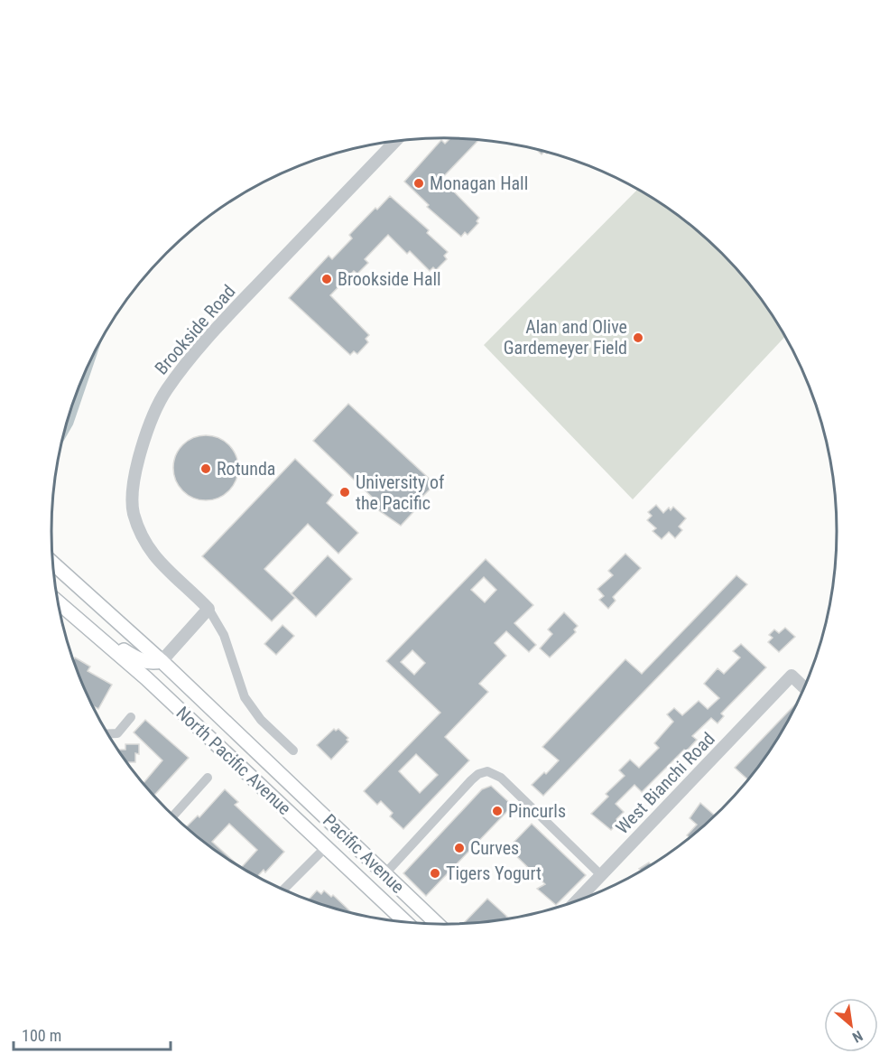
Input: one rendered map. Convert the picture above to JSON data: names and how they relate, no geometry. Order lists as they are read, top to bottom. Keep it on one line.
{"streets":{"main road":["North Pacific Avenue","Pacific Avenue"],"street":["Brookside Road","West Bianchi Road"]},"places":["Monagan Hall","Brookside Hall","Alan and Olive Gardemeyer Field","Rotunda","University of the Pacific","Pincurls","Curves","Tigers Yogurt"],"scale_bar":"100 m","north":"bottom right"}
